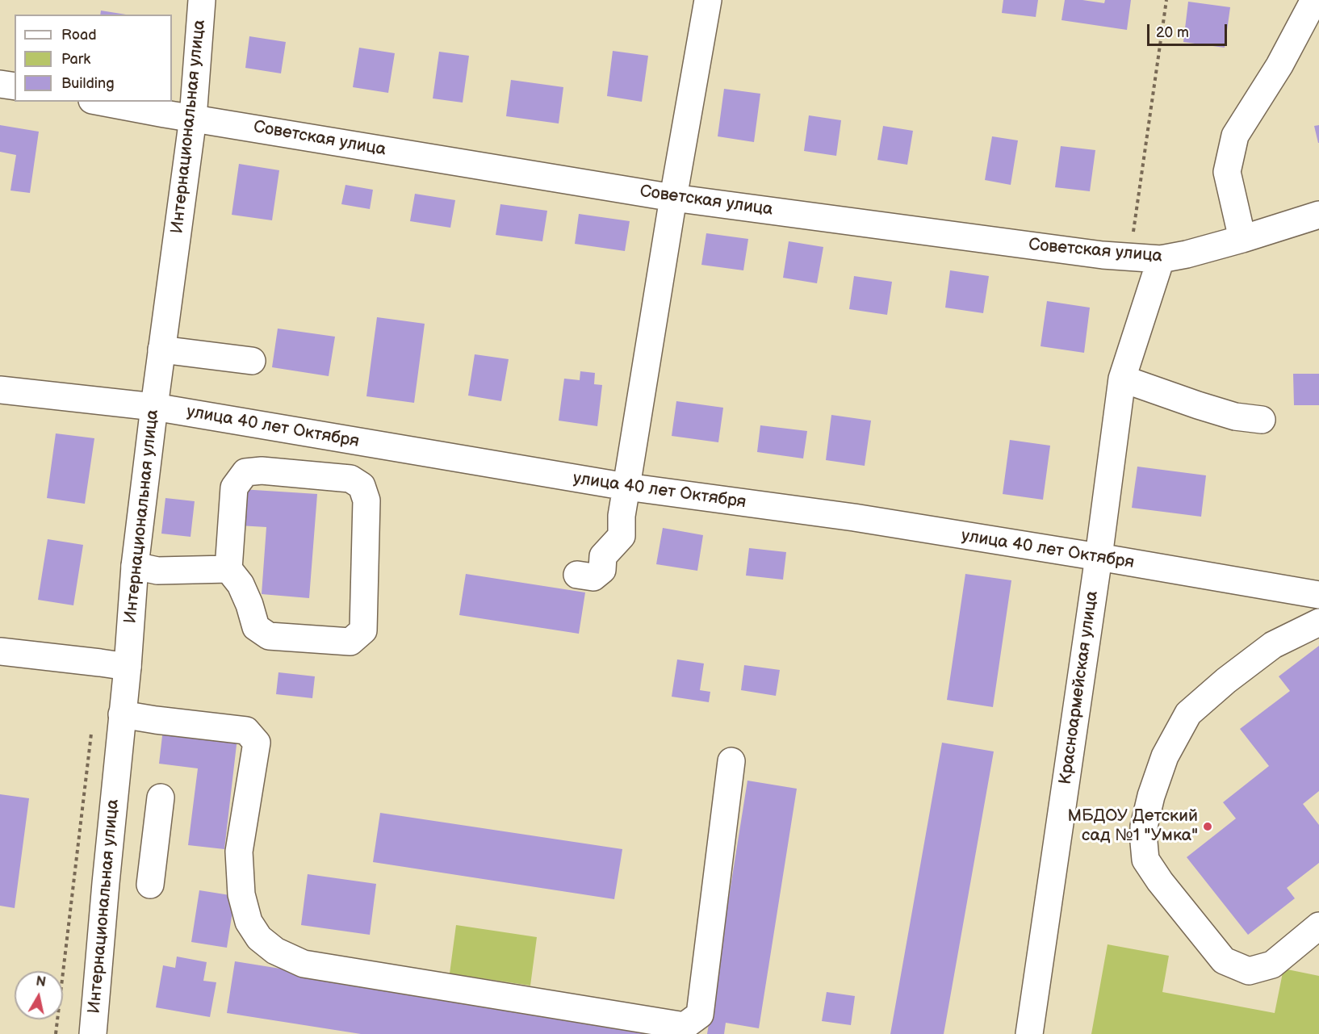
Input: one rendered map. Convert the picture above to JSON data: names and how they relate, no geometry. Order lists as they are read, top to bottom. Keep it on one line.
{"streets":{"street":["Интернациональная улица","Советская улица","улица 40 лет Октября","Красноармейская улица"]},"crossings":[["Интернациональная улица","Советская улица"],["Интернациональная улица","улица 40 лет Октября"],["Советская улица","Красноармейская улица"],["улица 40 лет Октября","Красноармейская улица"]],"places":["МБДОУ Детский сад №1 \"Умка\""],"legend":["Road","Park","Building"],"scale_bar":"20 m","north":"top"}
